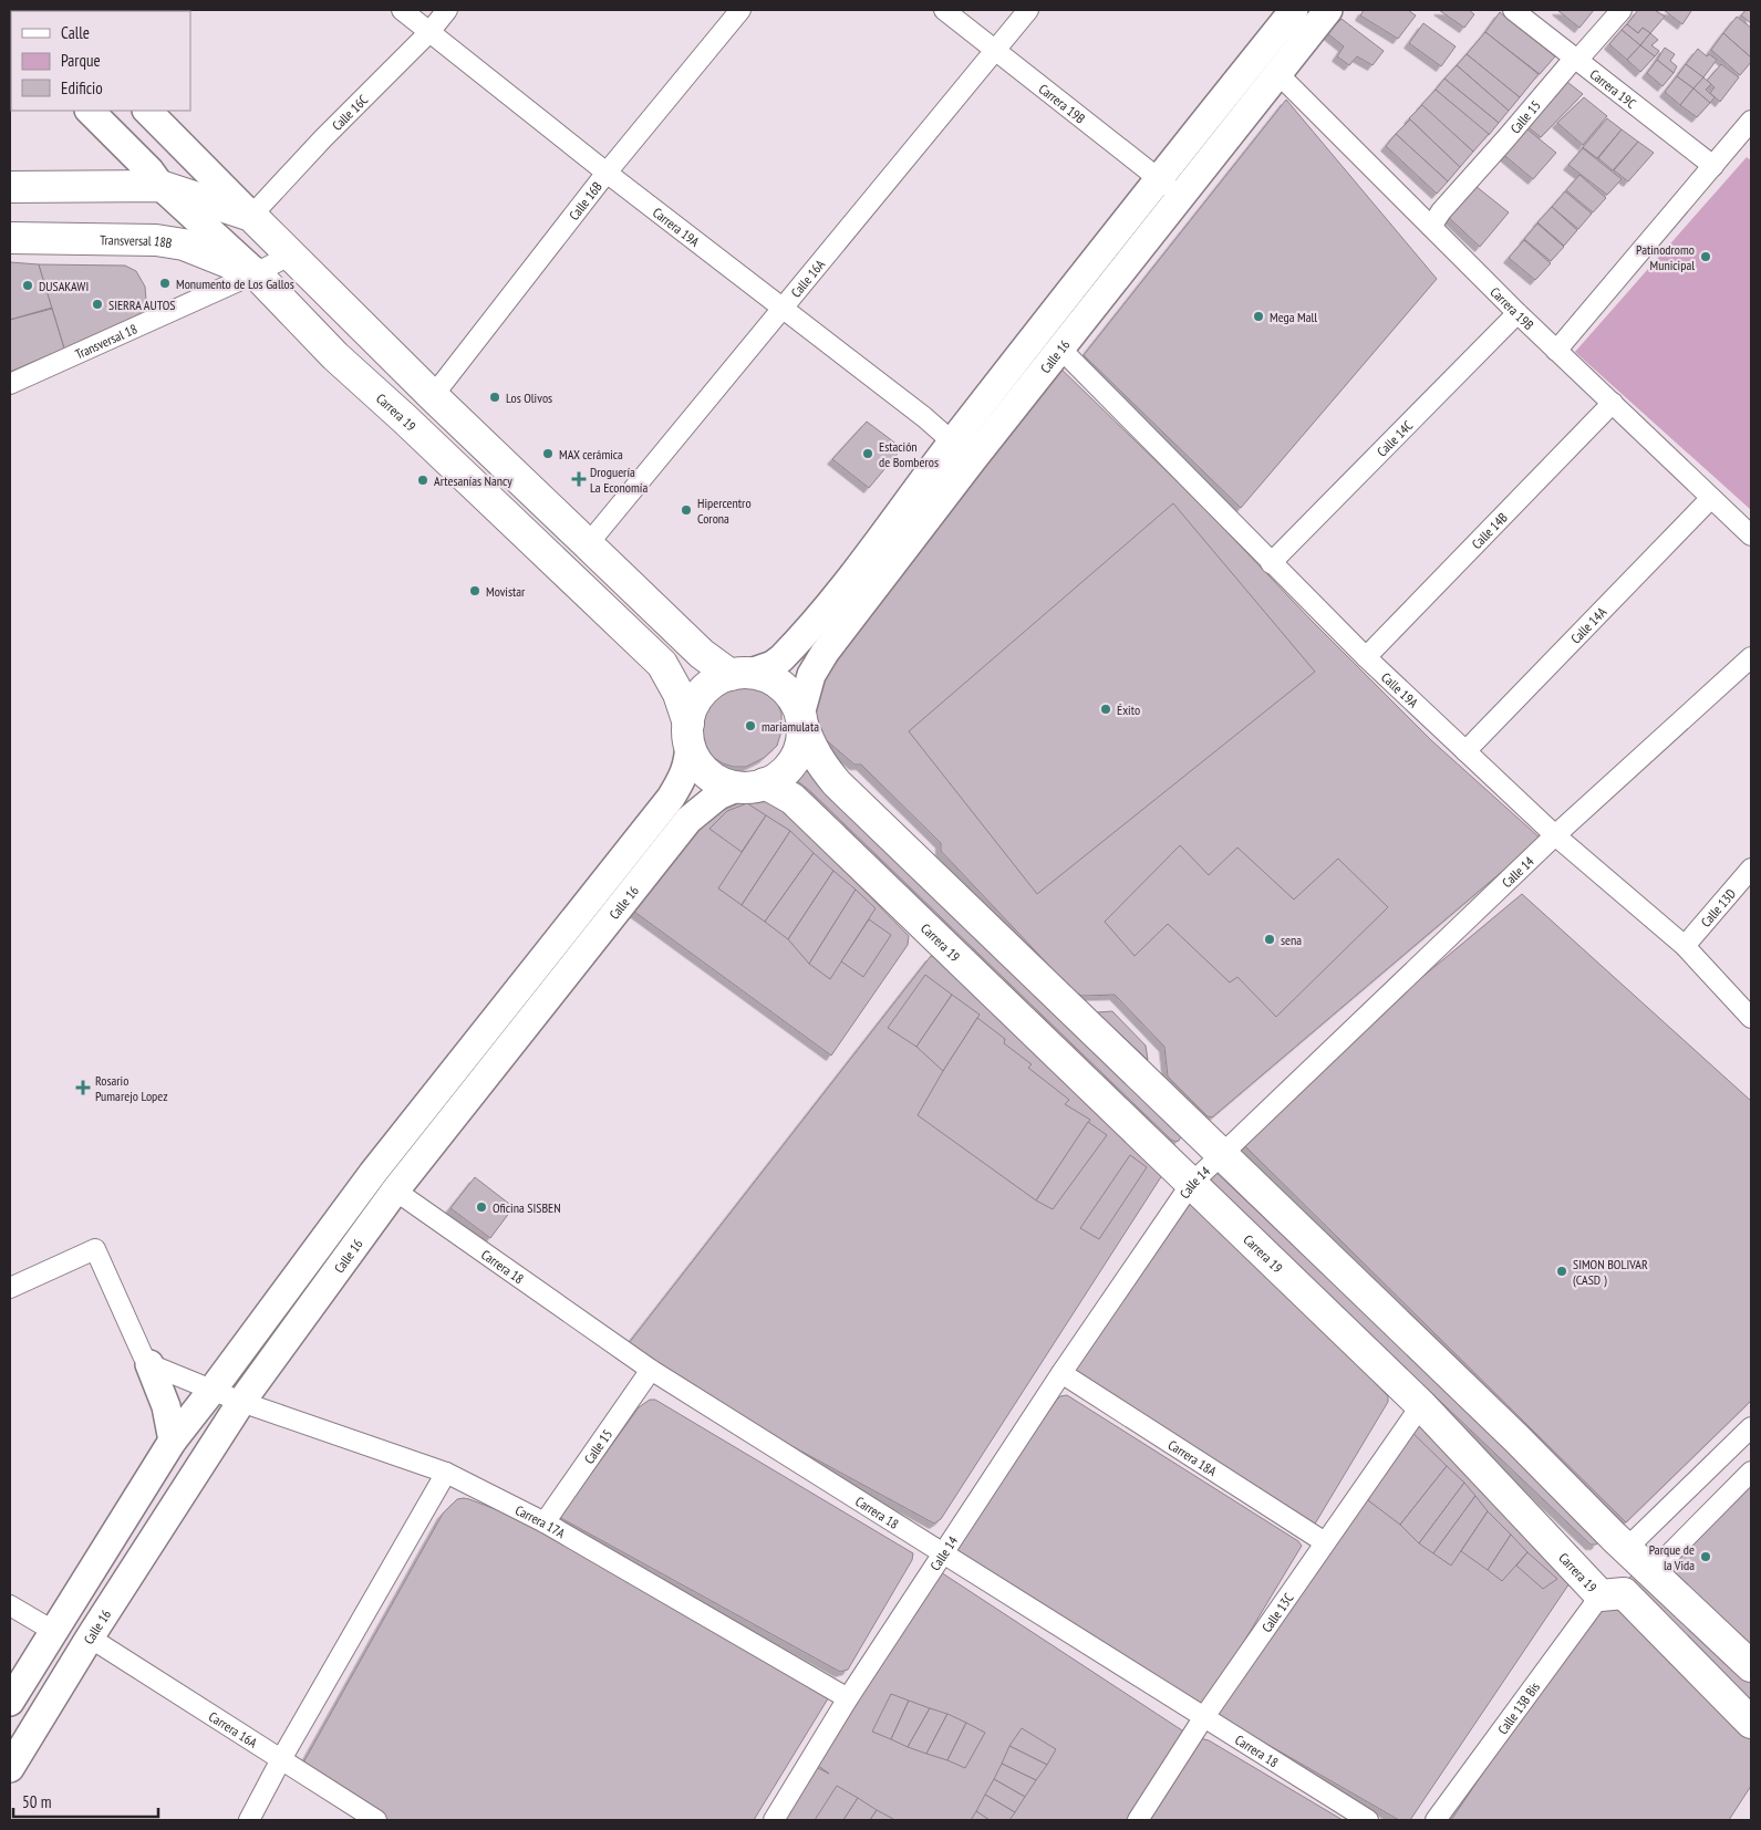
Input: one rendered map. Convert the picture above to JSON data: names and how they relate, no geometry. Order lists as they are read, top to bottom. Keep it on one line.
{"streets":{"highway":["Transversal 18B","Carrera 19"],"main road":["Calle 16"],"street":["Carrera 19C","Carrera 19B","Calle 16C","Calle 15","Calle 16B","Carrera 19A","Calle 16A","Transversal 18","Calle 14C","Calle 14B","Calle 14A","Calle 19A","Calle 14","Calle 13D","Carrera 18","Carrera 18A","Carrera 17A","Calle 13C","Calle 13B Bis","Carrera 16A"]},"crossings":[["Carrera 19C","Calle 15"],["Carrera 19B","Calle 15"],["Carrera 19B","Calle 16A"],["Carrera 19B","Calle 16"],["Carrera 19B","Calle 14C"],["Carrera 19B","Calle 14B"],["Carrera 19B","Calle 14A"],["Calle 16C","Carrera 19A"],["Calle 15","Carrera 18"],["Calle 15","Carrera 17A"],["Calle 16B","Carrera 19A"],["Carrera 19A","Calle 16A"],["Carrera 19A","Calle 16"],["Transversal 18B","Transversal 18"],["Transversal 18B","Carrera 19"],["Transversal 18","Carrera 19"],["Calle 16","Carrera 19"],["Calle 16","Calle 19A"],["Calle 16","Carrera 18"],["Calle 16","Carrera 17A"],["Calle 16","Carrera 16A"],["Carrera 19","Calle 14"],["Carrera 19","Calle 13C"],["Carrera 19","Calle 13B Bis"],["Calle 14C","Calle 19A"],["Calle 14B","Calle 19A"],["Calle 14A","Calle 19A"],["Calle 19A","Calle 14"],["Calle 19A","Calle 13D"],["Calle 14","Carrera 18"],["Calle 14","Carrera 18A"],["Calle 14","Carrera 17A"],["Carrera 18","Calle 13C"],["Carrera 18A","Calle 13C"]],"places":{"other":["Patinodromo Municipal","Monumento de Los Gallos","DUSAKAWI","SIERRA AUTOS","Mega Mall","Los Olivos","MAX cerámica","Estación de Bomberos","Artesanías Nancy","Hipercentro Corona","Movistar","Éxito","mariamulata","sena","Oficina SISBEN","SIMON BOLIVAR (CASD )","Parque de la Vida"],"health":["Droguería La Economía","Rosario Pumarejo Lopez"]},"legend":["Calle","Parque","Edificio"],"scale_bar":"50 m"}
